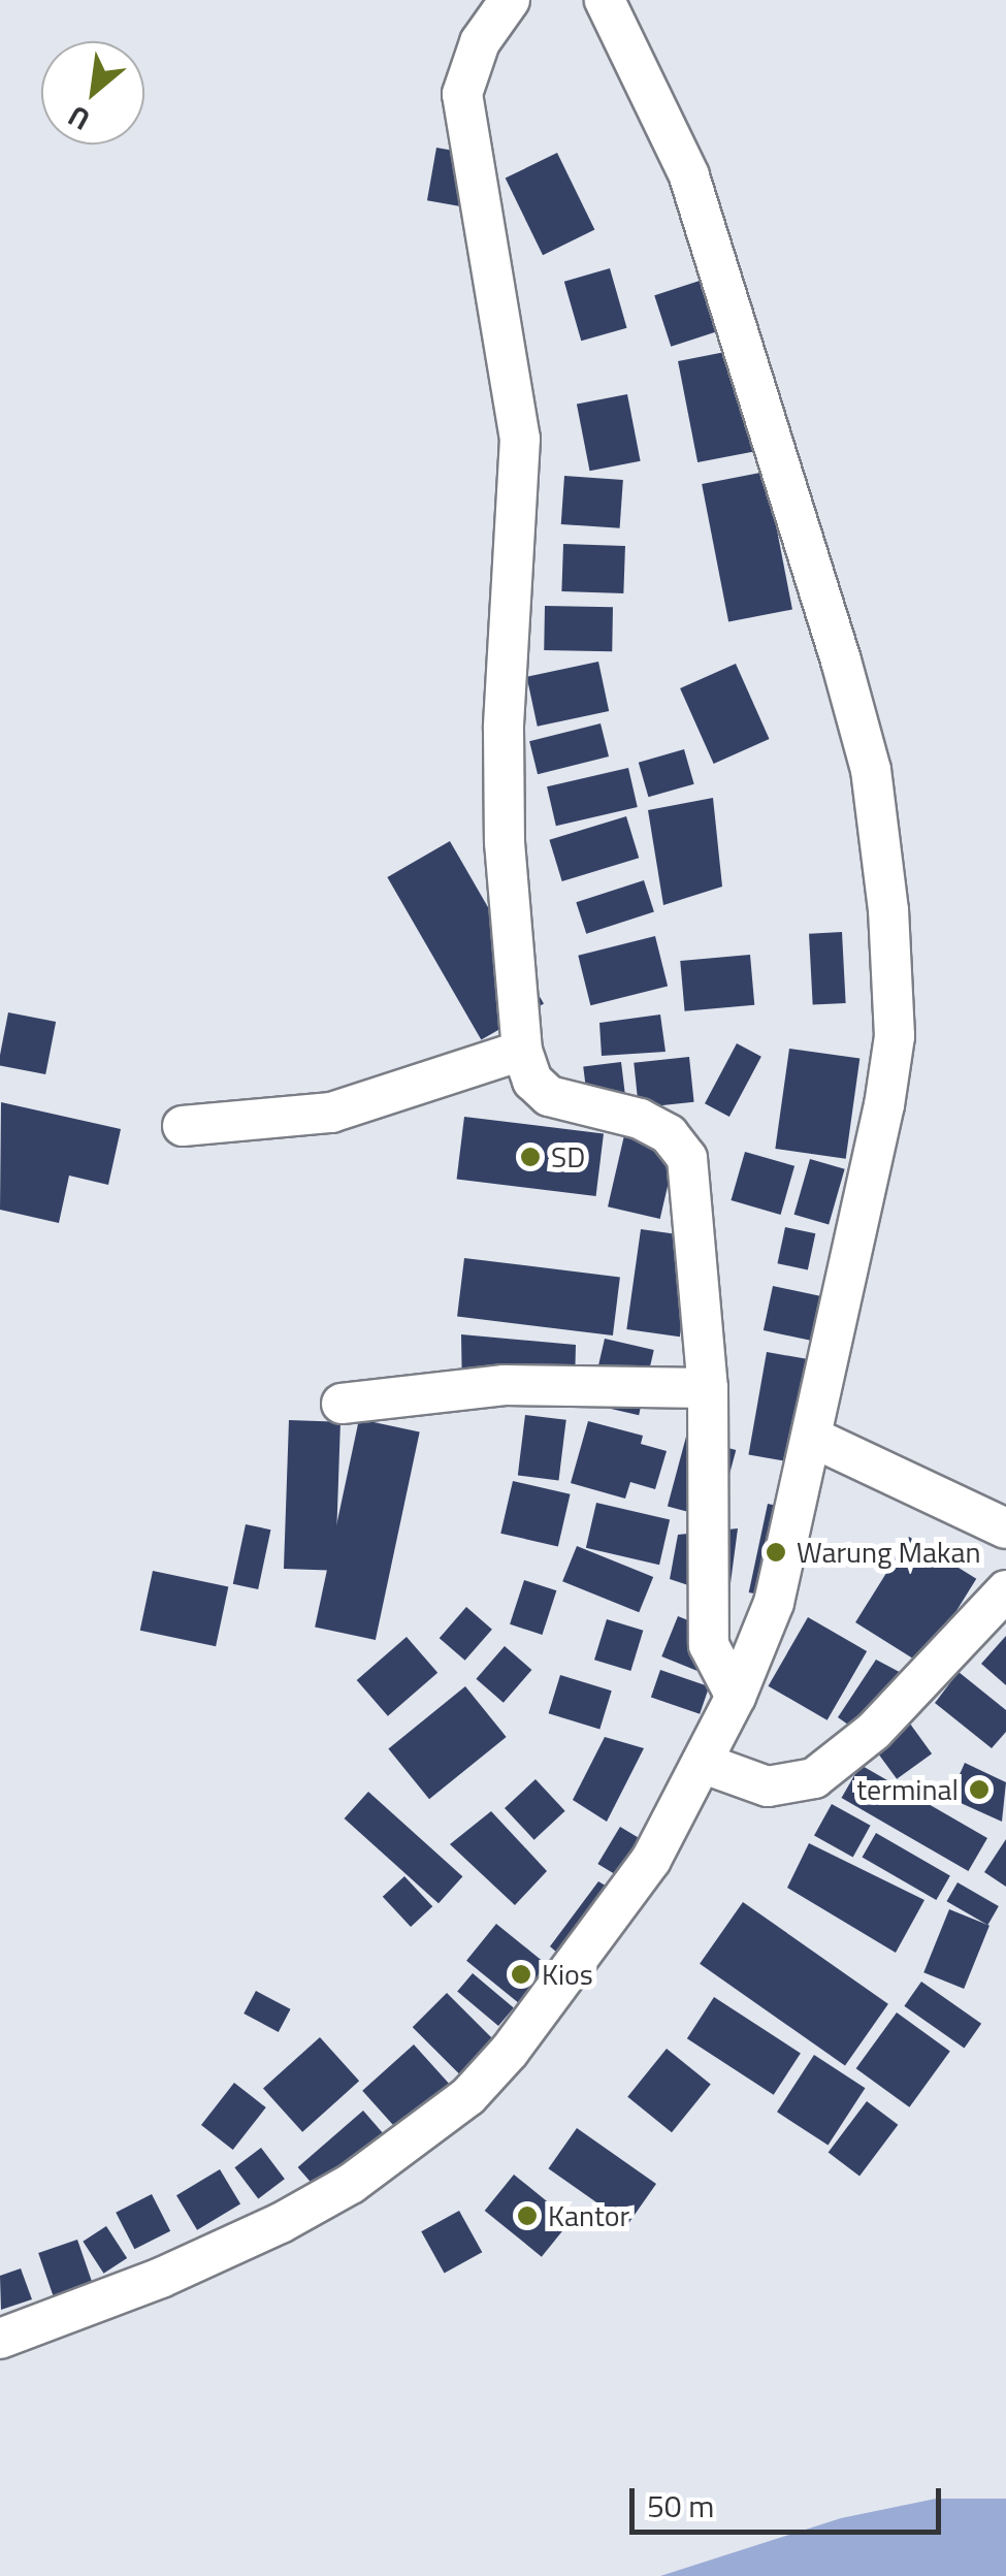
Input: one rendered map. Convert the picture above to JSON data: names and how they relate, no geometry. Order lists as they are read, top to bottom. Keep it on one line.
{"places":["SD","Warung Makan","terminal","Kios","Kantor"],"scale_bar":"50 m","north":"bottom left"}
